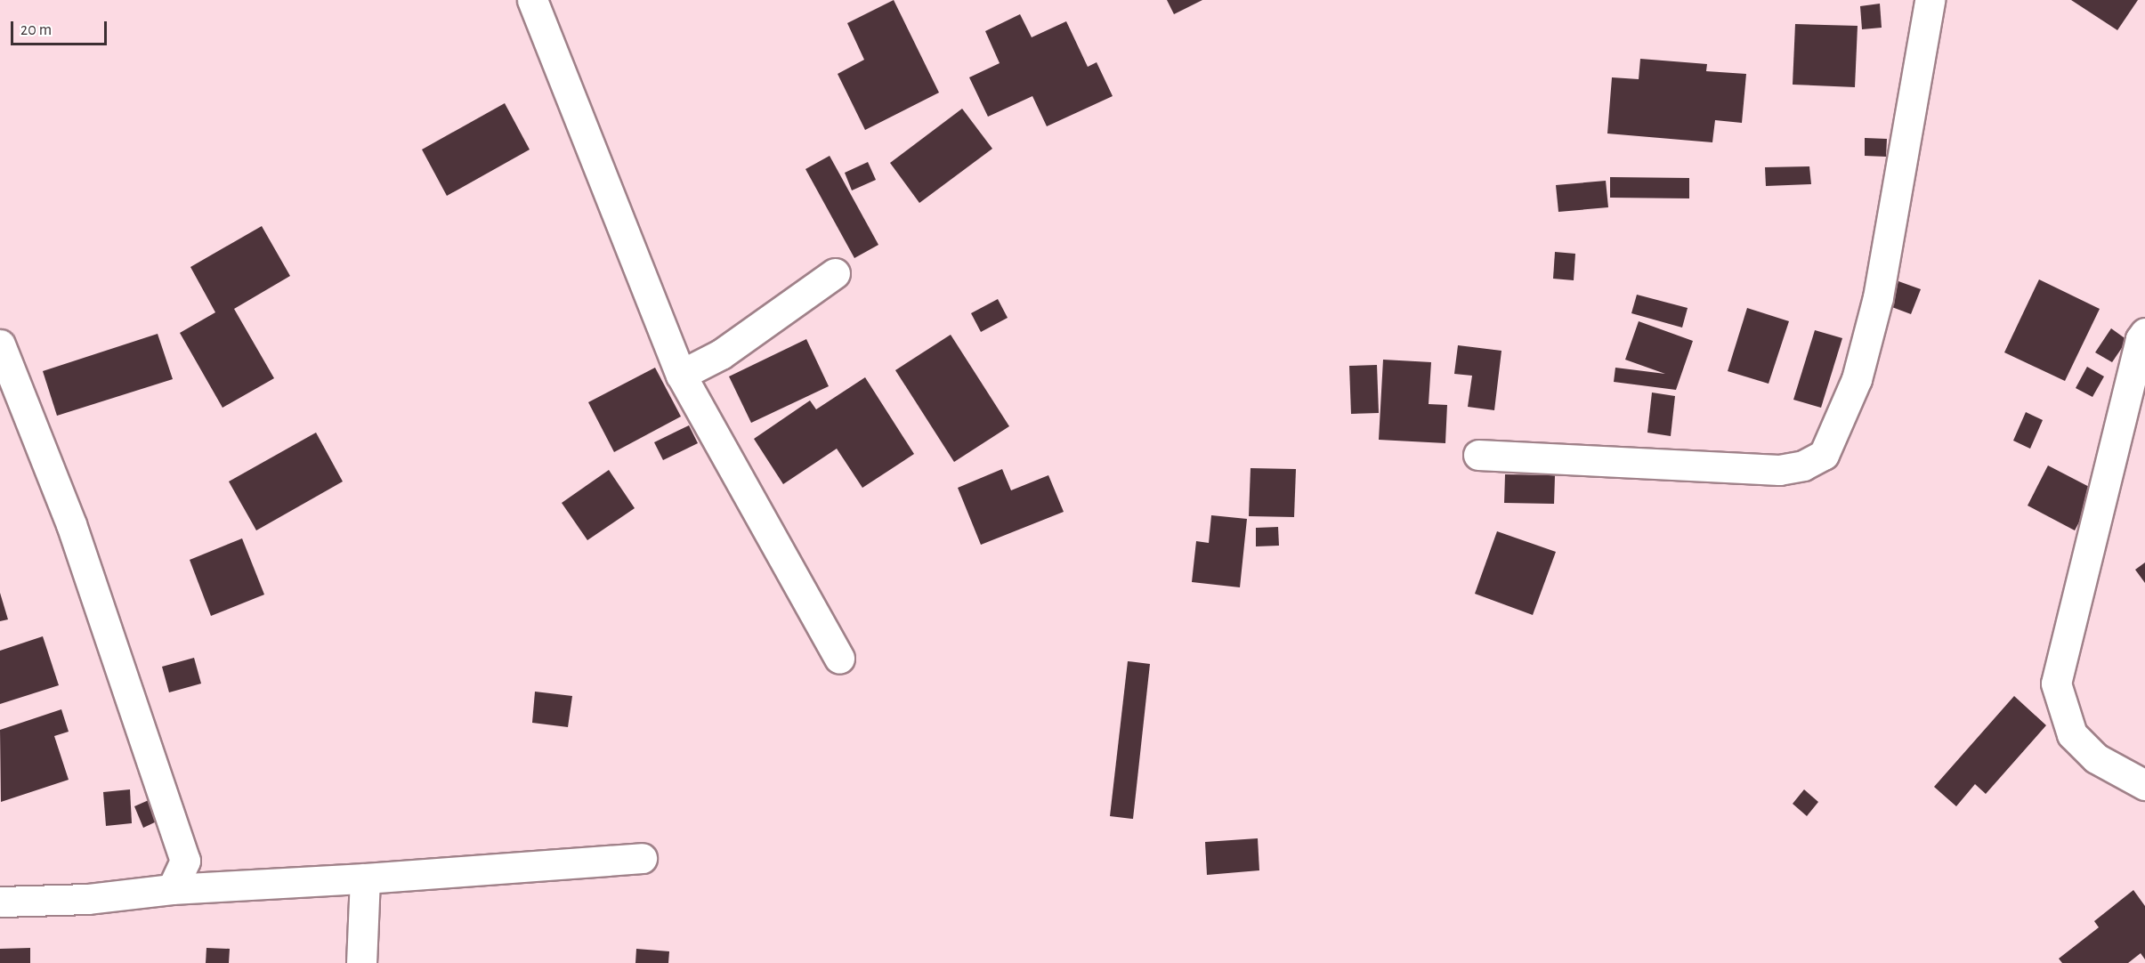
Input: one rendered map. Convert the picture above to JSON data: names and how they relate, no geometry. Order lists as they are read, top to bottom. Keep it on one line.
{"scale_bar":"20 m"}
